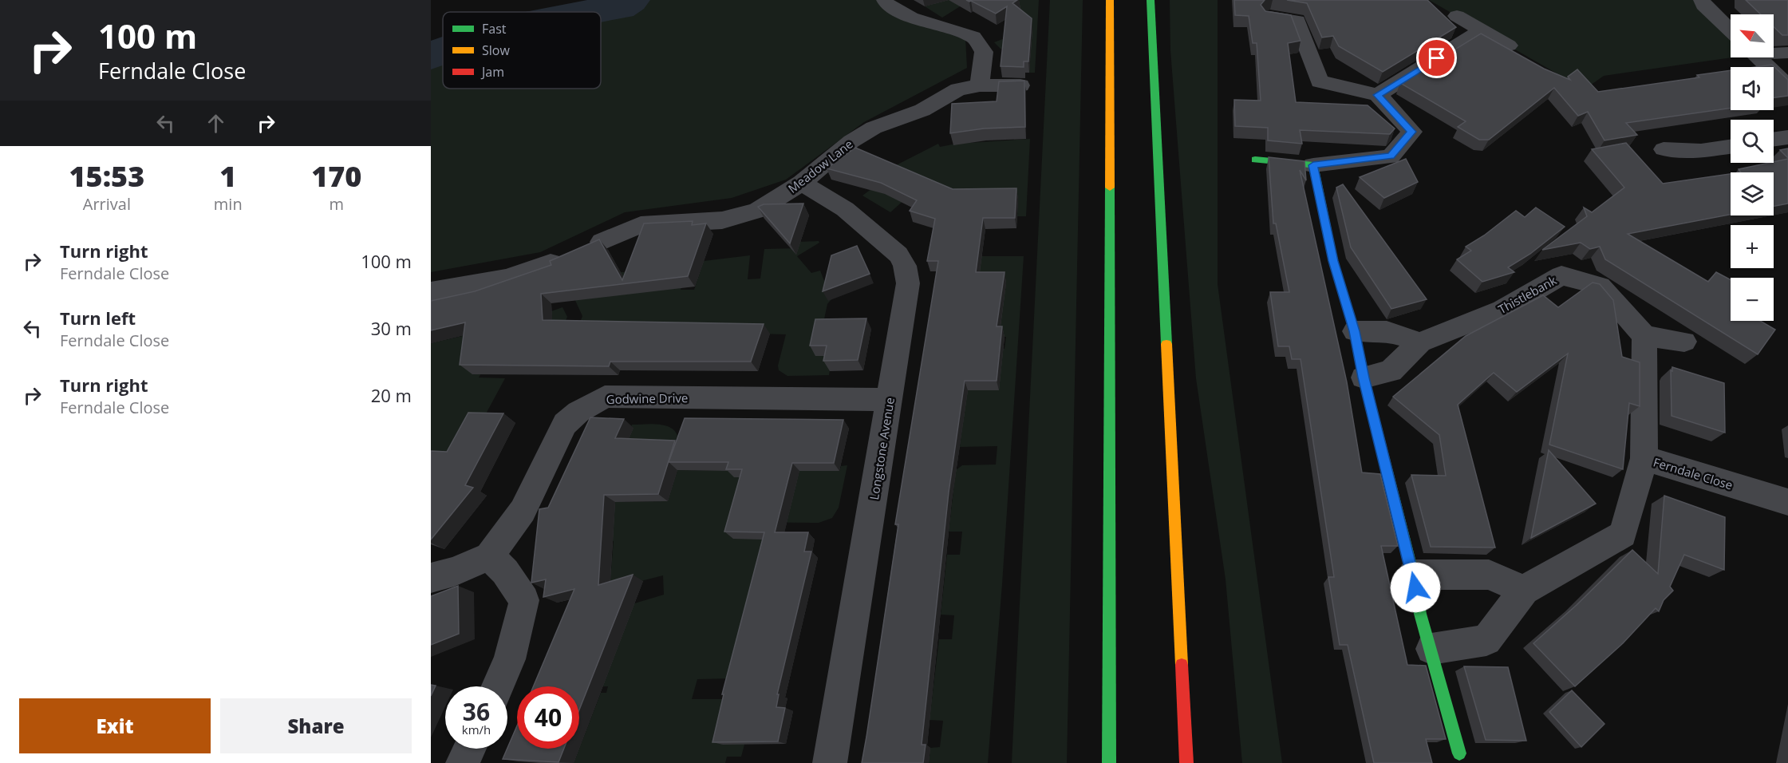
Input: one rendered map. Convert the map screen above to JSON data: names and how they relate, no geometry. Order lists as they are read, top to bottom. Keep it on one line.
{"streets":{"street":["Meadow Lane","Thistlebank","Godwine Drive","Longstone Avenue","Ferndale Close"]},"crossings":[["Meadow Lane","Longstone Avenue"],["Godwine Drive","Longstone Avenue"]],"legend":["Fast","Slow","Jam"],"north":"top left","page":{"turn":["100 m","Ferndale Close"],"map_buttons":["+","−"],"eta":["15:53","Arrival","1","min","170","m"],"list":[{"name":"Turn right","note":"Ferndale Close","value":"100 m"},{"name":"Turn left","note":"Ferndale Close","value":"30 m"},{"name":"Turn right","note":"Ferndale Close","value":"20 m"}],"speed":"36 km/h","limit":"40","buttons":["Exit","Share"]}}
